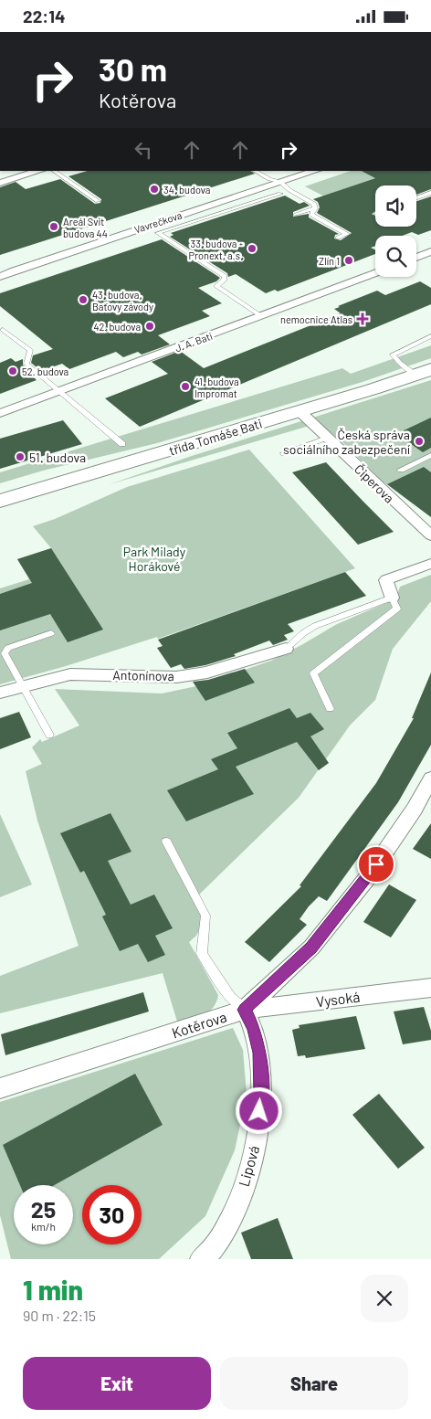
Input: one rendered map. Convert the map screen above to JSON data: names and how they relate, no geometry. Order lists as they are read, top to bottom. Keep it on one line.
{"streets":{"main road":["třída Tomáše Bati"],"street":["Vavrečkova","J. A. Bati","Čiperova","Antonínova","Vysoká","Kotěrova","Lipová"]},"crossings":[["třída Tomáše Bati","Čiperova"],["Vysoká","Kotěrova"],["Vysoká","Lipová"],["Kotěrova","Lipová"]],"parks":["Park Milady Horákové"],"places":{"other":["34. budova","Areál Svit budova 44","33. budova - Pronext, a.s.","Zlín 1","43. budova, Baťovy závody","42. budova","52. budova","41. budova Impromat","Česká správa sociálního zabezpečení","51. budova"],"health":["nemocnice Atlas"]},"page":{"status":"22:14","turn":["30 m","Kotěrova"],"speed":"25 km/h","limit":"30","heading":["1 min","90 m · 22:15"],"buttons":["Exit","Share"]}}
